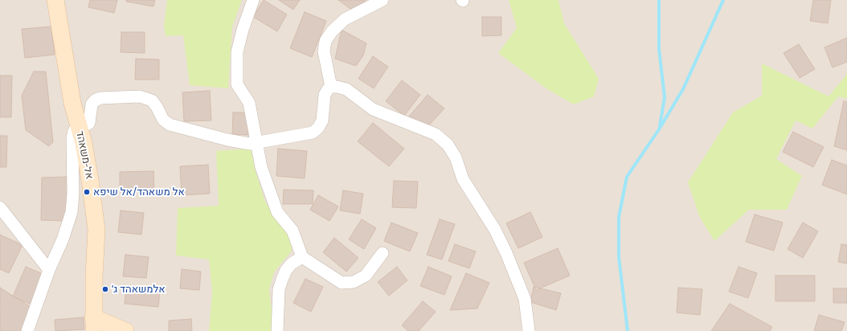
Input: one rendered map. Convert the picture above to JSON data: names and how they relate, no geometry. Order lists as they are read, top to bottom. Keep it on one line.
{"streets":{"street":["אל-משאהד"]},"places":["אל משאהד/אל שיפא","אלמשאהד ג׳"]}
